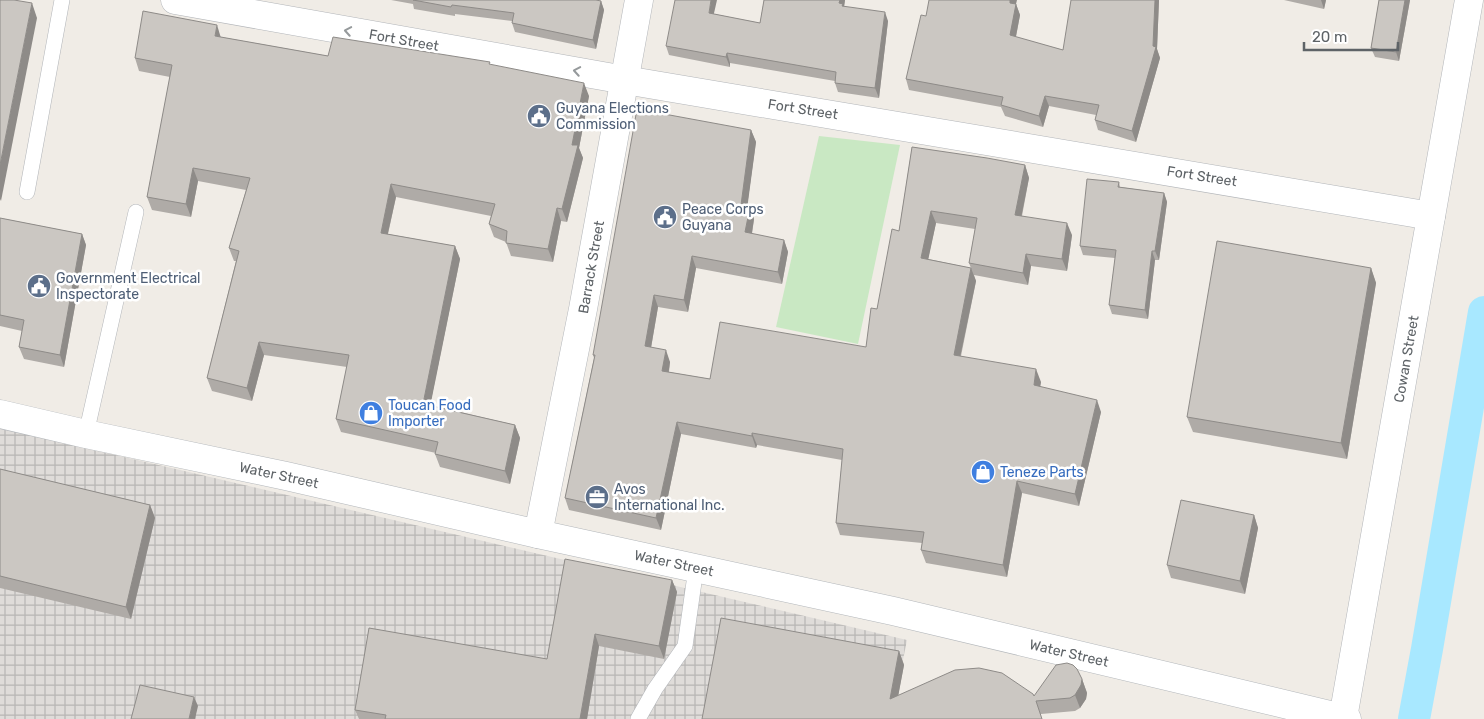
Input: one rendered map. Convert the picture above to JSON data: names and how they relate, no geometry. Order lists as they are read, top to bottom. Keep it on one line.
{"streets":{"street":["Fort Street","Barrack Street","Cowan Street","Water Street"]},"crossings":[["Fort Street","Barrack Street"],["Fort Street","Cowan Street"],["Barrack Street","Water Street"],["Cowan Street","Water Street"]],"one_way":["Fort Street"],"places":{"public building":["Guyana Elections Commission","Peace Corps Guyana","Government Electrical Inspectorate"],"shop":["Toucan Food Importer","Teneze Parts"],"office":["Avos International Inc."]},"scale_bar":"20 m"}
